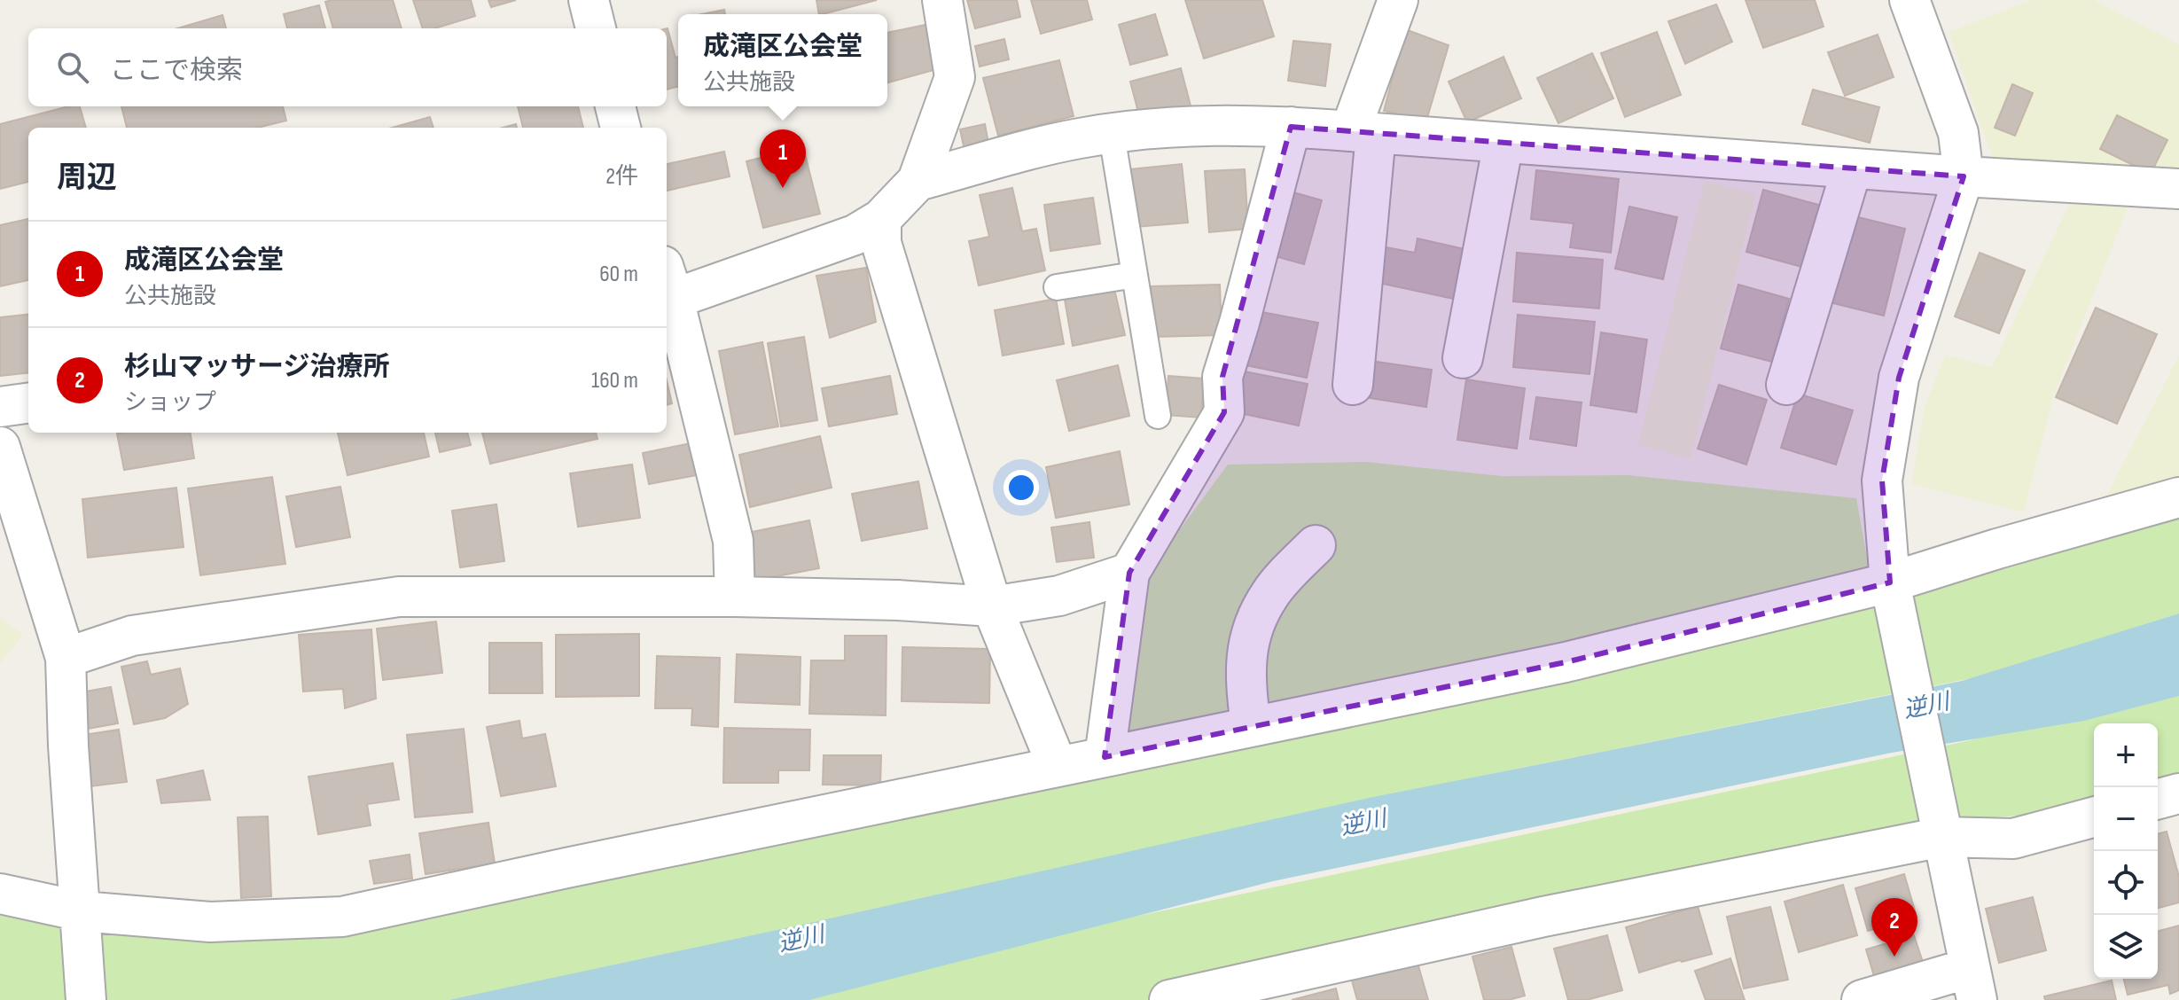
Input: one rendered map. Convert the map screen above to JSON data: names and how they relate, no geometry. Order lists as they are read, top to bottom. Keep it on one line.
{"water":["逆川"],"page":{"popup":["成滝区公会堂","公共施設"],"search":"ここで検索","heading":["周辺","2件"],"pins":["1","2"],"list":[{"mark":"1","name":"成滝区公会堂","note":"公共施設","value":"60 m"},{"mark":"2","name":"杉山マッサージ治療所","note":"ショップ","value":"160 m"}],"map_buttons":["+","−"]}}
